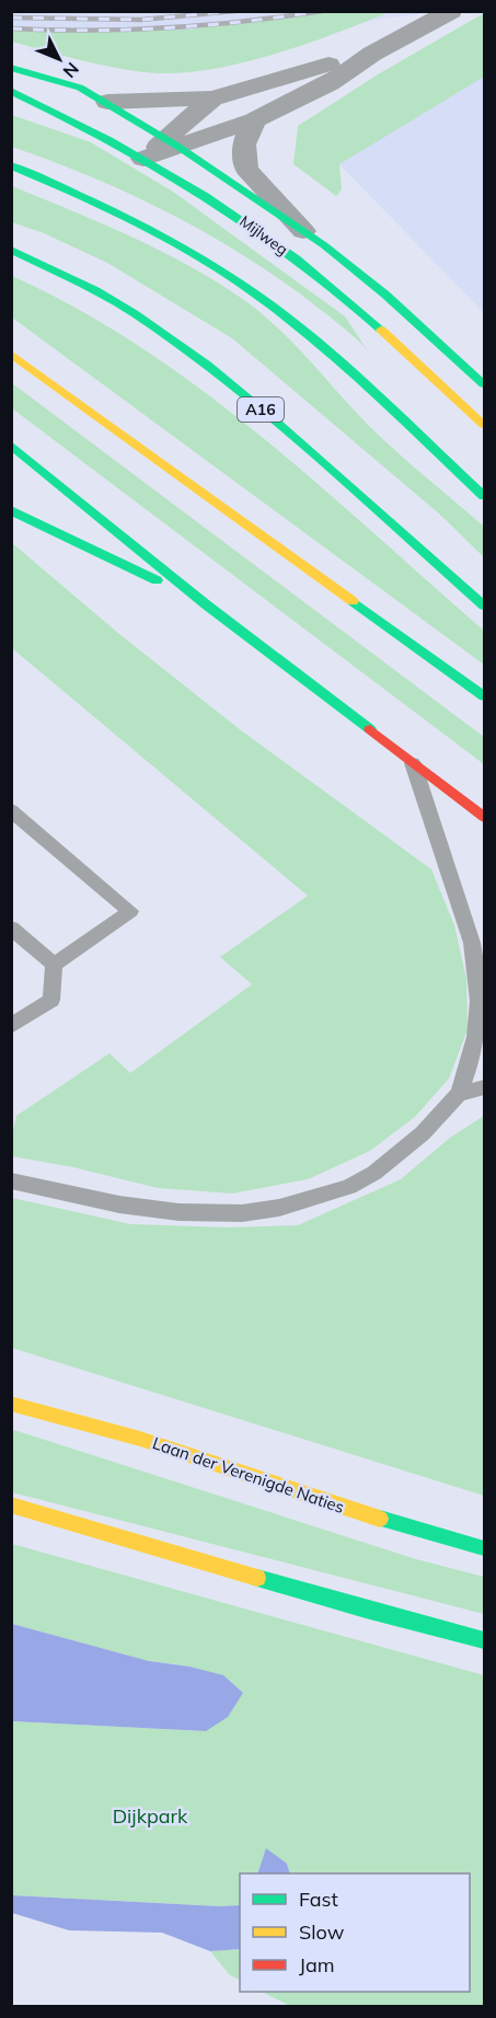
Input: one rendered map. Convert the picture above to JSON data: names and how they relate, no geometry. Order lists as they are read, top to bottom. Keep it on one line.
{"streets":{"main road":["Mijlweg","A16","Laan der Verenigde Naties"]},"parks":["Dijkpark"],"legend":["Fast","Slow","Jam"],"north":"bottom right"}
